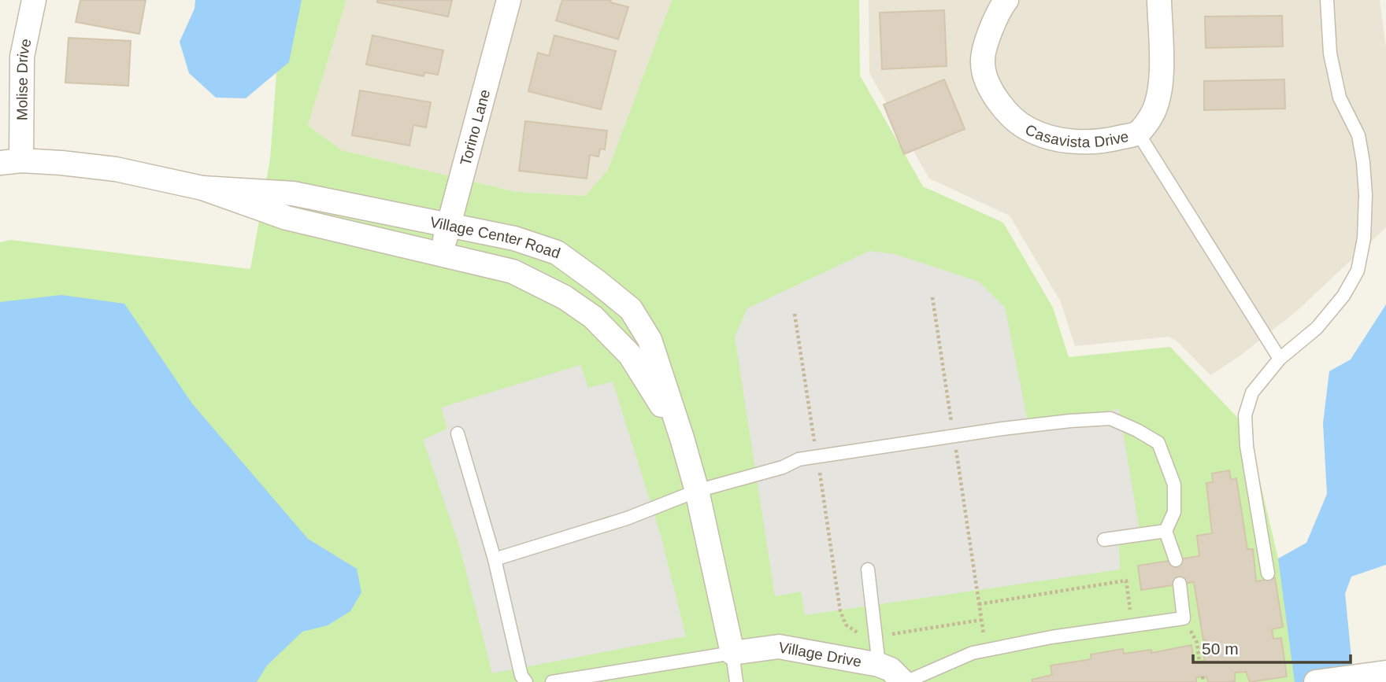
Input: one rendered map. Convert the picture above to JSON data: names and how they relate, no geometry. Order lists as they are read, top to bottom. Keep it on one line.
{"streets":{"street":["Molise Drive","Torino Lane","Casavista Drive","Village Center Road","Village Drive"]},"crossings":[["Molise Drive","Village Center Road"],["Torino Lane","Village Center Road"],["Village Center Road","Village Drive"]],"scale_bar":"50 m"}
